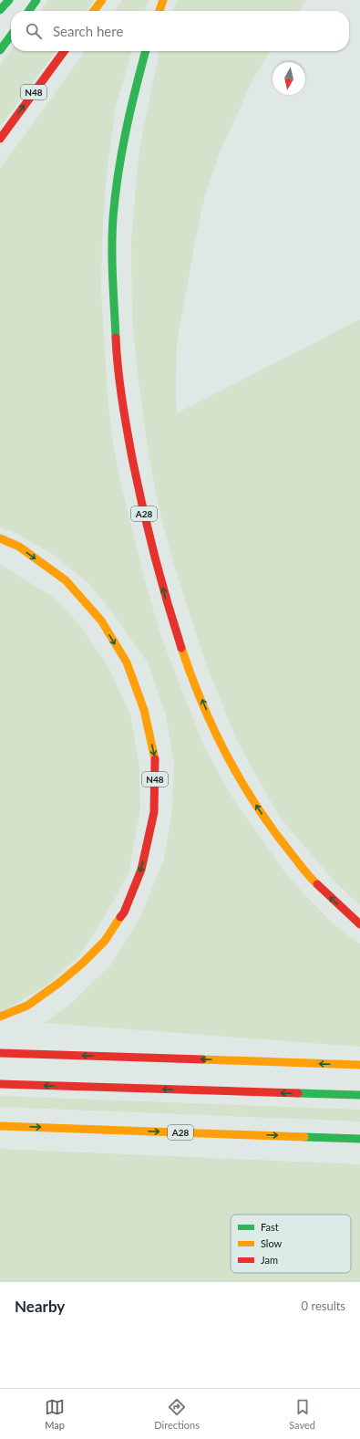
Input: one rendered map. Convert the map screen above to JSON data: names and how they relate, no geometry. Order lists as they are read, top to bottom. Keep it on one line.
{"streets":{"highway":["N48","A28"]},"legend":["Fast","Slow","Jam"],"north":"bottom","page":{"search":"Search here","heading":["Nearby","0 results"],"nav":["Map","Directions","Saved"]}}
